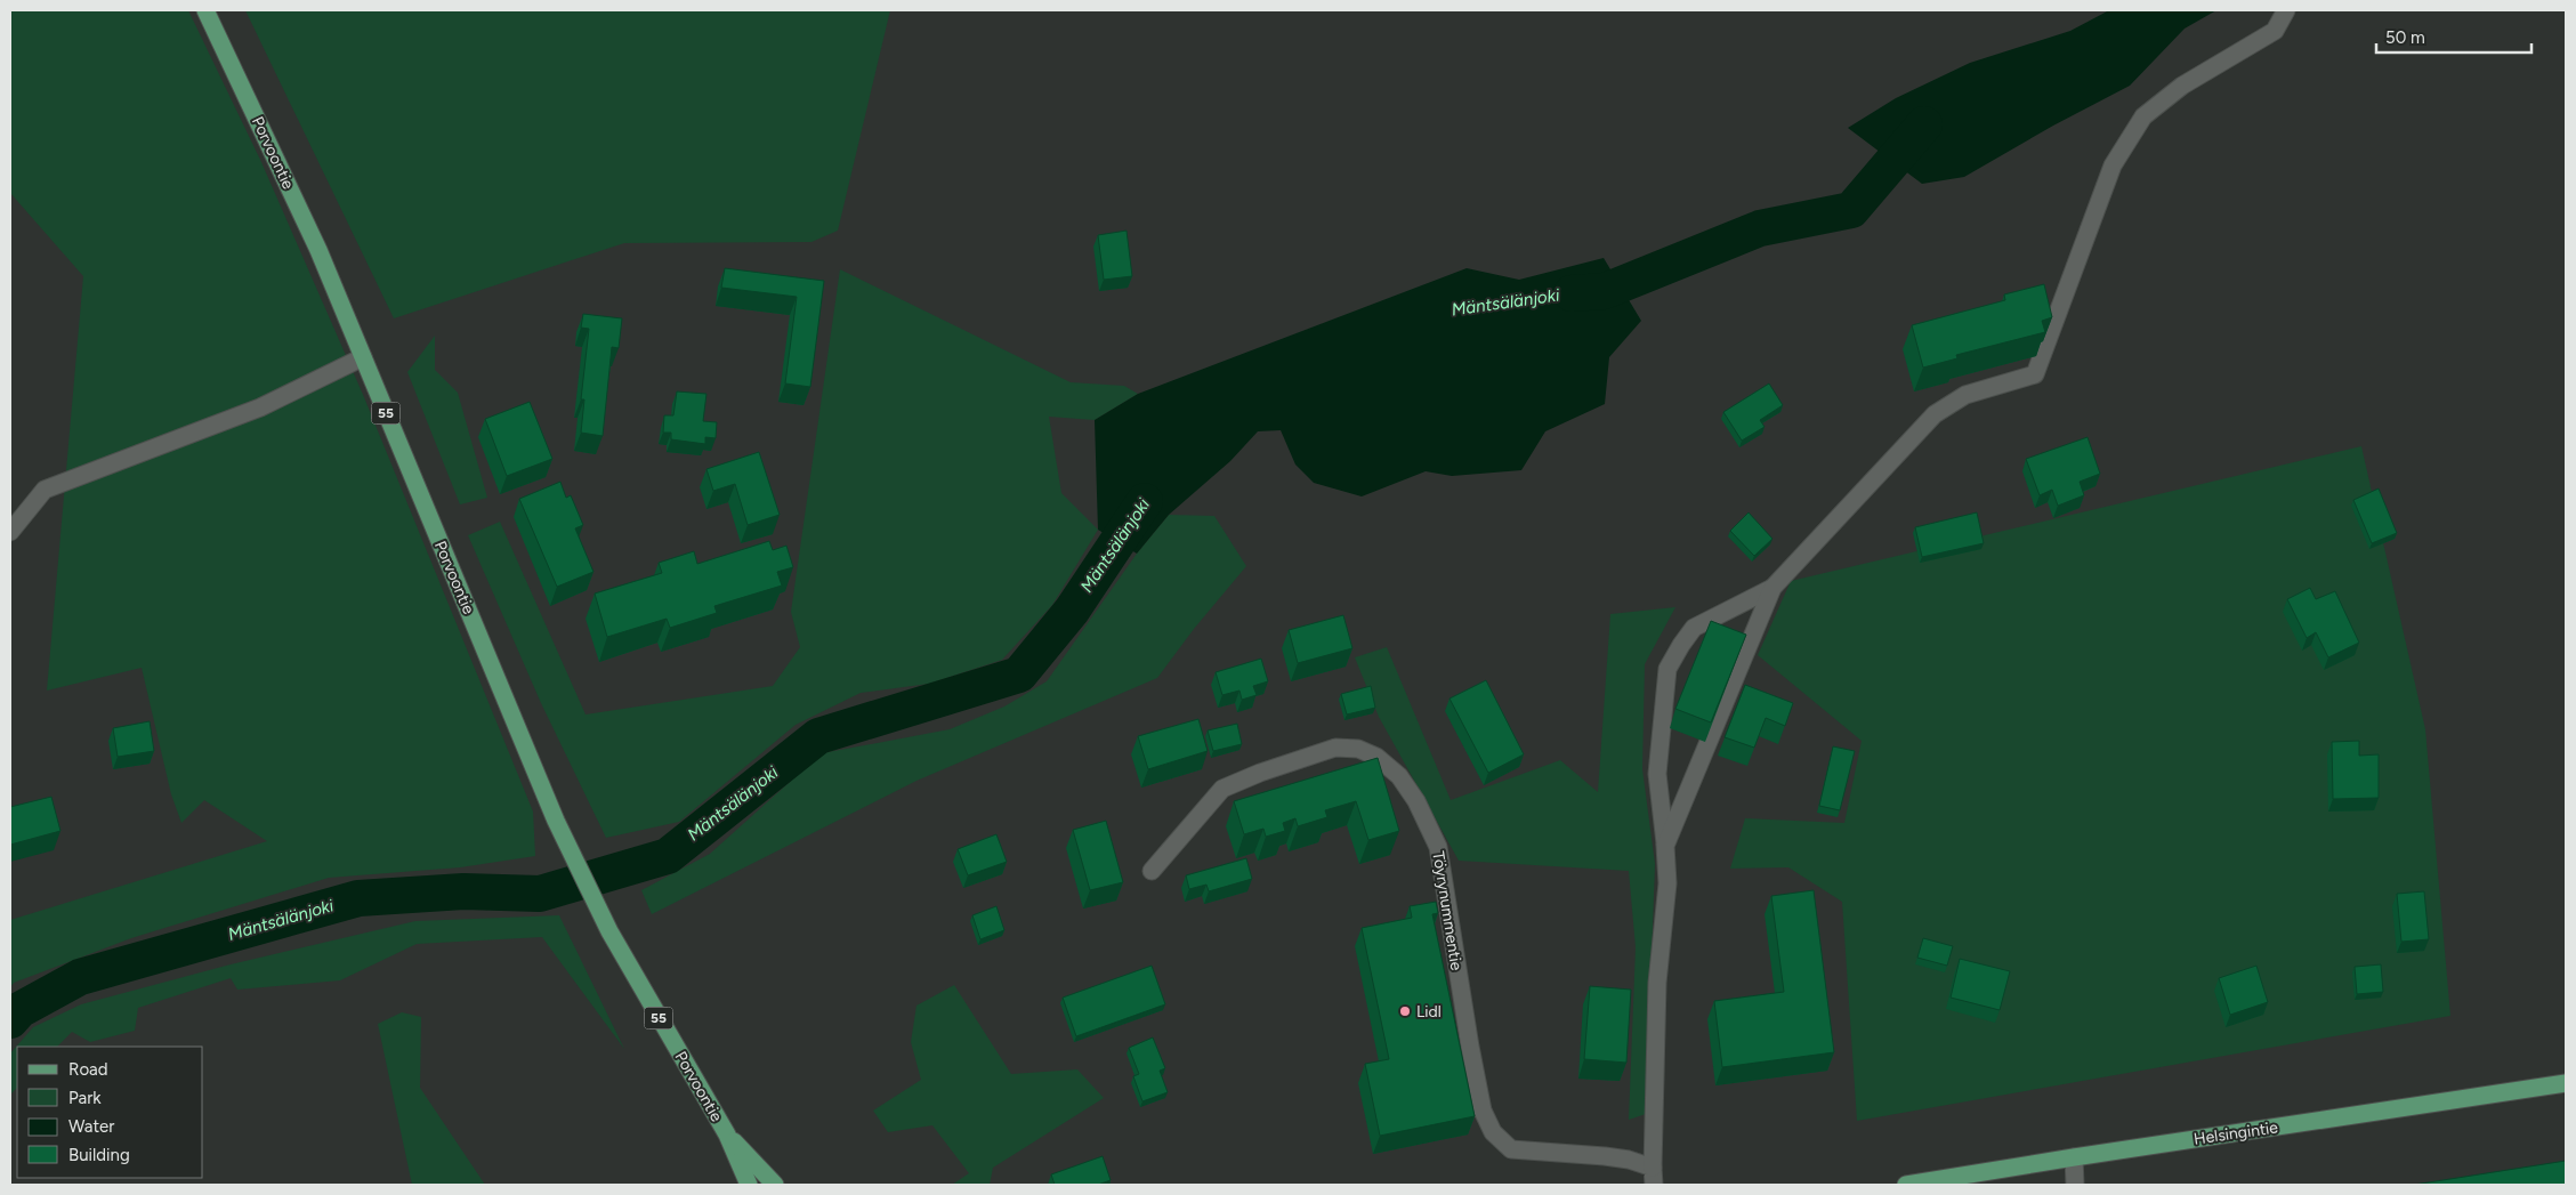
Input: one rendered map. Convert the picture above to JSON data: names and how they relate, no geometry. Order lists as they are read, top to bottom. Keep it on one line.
{"streets":{"main road":["Porvoontie","55","Helsingintie"],"street":["Töyrynummentie"]},"water":["Mäntsälänjoki"],"places":["Lidl"],"legend":["Road","Park","Water","Building"],"scale_bar":"50 m"}
